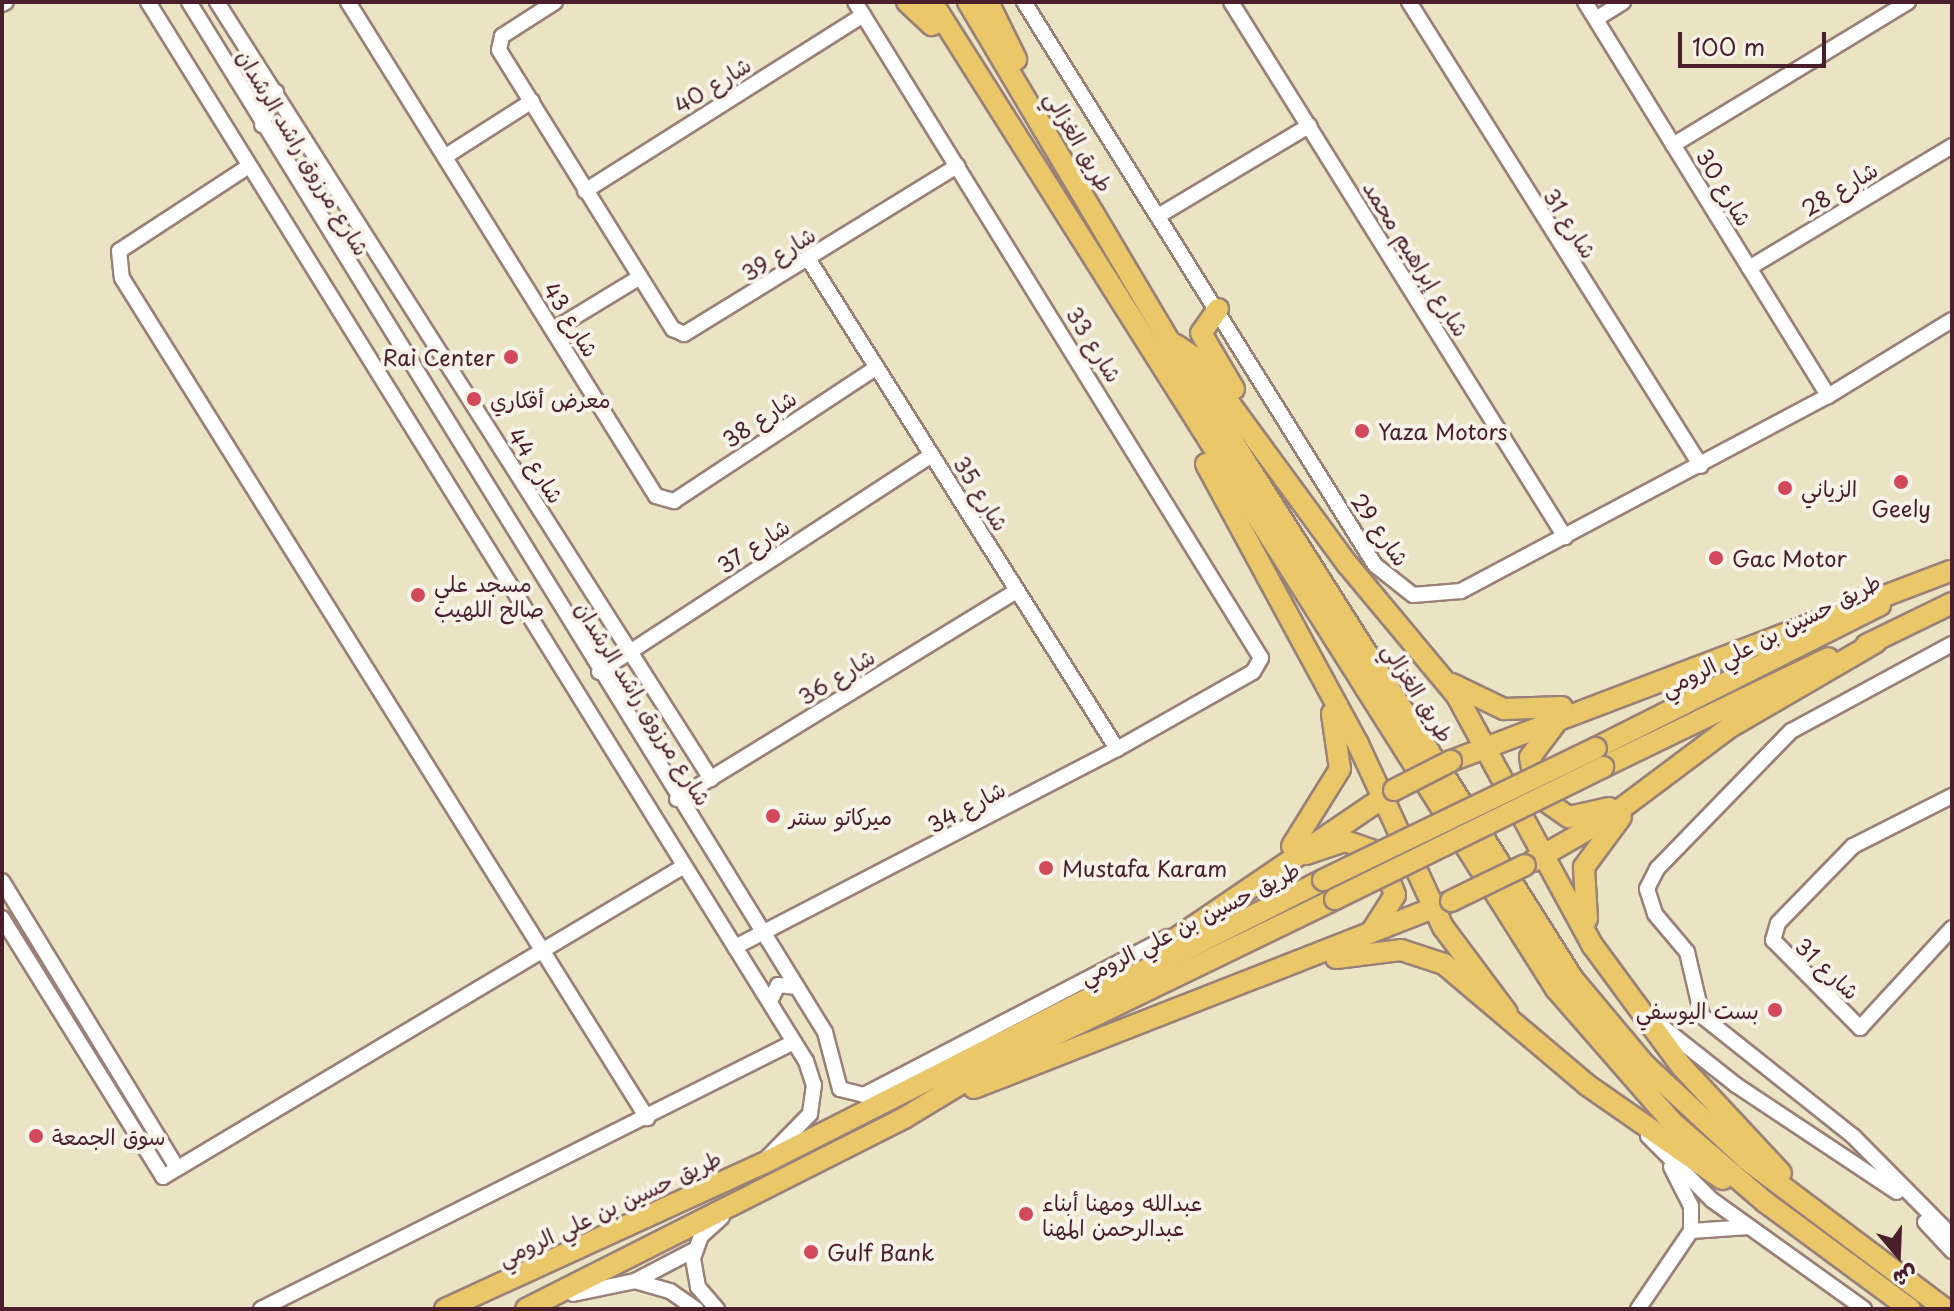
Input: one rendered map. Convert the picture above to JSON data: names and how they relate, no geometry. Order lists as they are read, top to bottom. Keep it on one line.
{"streets":{"highway":["طريق الغزالي","طريق حسين بن علي الرومي"],"street":["شارع 40","شارع مرزوق راشد الرشدان","شارع 30","شارع 28","شارع 31","شارع 39","شارع إبراهيم محمد","شارع 43","شارع 33","شارع 38","شارع 44","شارع 35","شارع 29","شارع 37","شارع 36","شارع 34"]},"crossings":[["شارع 40","شارع 39"],["شارع 40","شارع 33"],["شارع مرزوق راشد الرشدان","شارع 37"],["شارع مرزوق راشد الرشدان","شارع 36"],["شارع مرزوق راشد الرشدان","شارع 34"],["شارع 30","شارع 28"],["شارع 30","شارع 29"],["شارع 31","شارع 29"],["شارع 39","شارع 33"],["شارع 39","شارع 35"],["شارع إبراهيم محمد","شارع 29"],["شارع 43","شارع 38"],["شارع 33","شارع 34"],["شارع 38","شارع 35"],["شارع 44","شارع 37"],["شارع 44","شارع 36"],["شارع 35","شارع 37"],["شارع 35","شارع 36"],["شارع 35","شارع 34"]],"places":["Rai Center","معرض أفكاري","Yaza Motors","Geely","الزياني","Gac Motor","مسجد علي صالح اللهيب","ميركاتو سنتر","Mustafa Karam","بست اليوسفي","سوق الجمعة","عبدالله ومهنا أبناء عبدالرحمن المهنا","Gulf Bank"],"scale_bar":"100 m","north":"bottom"}
